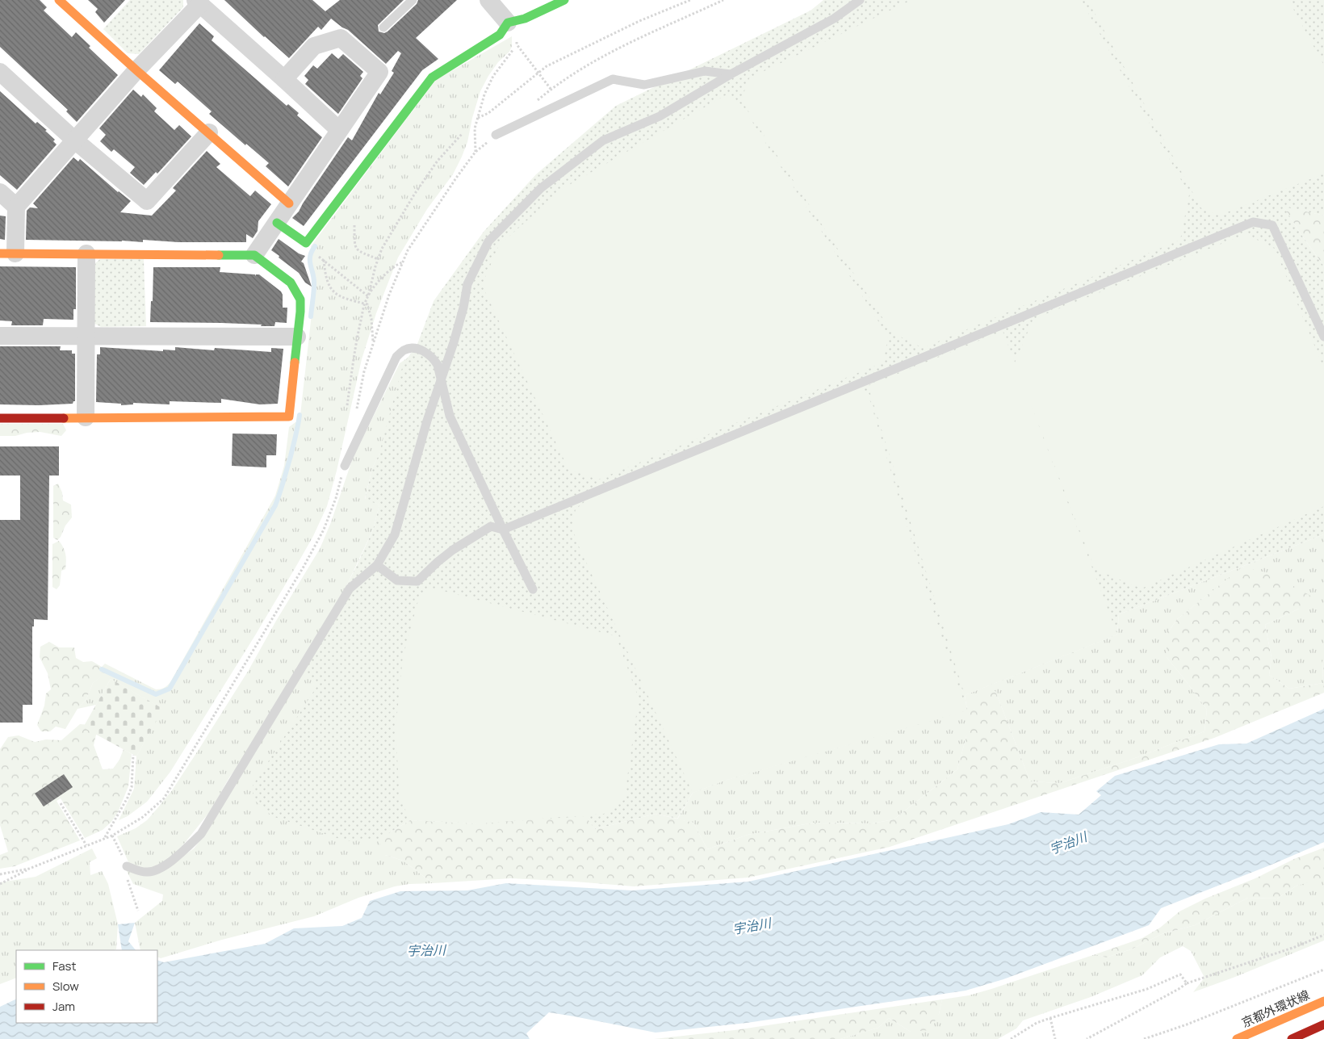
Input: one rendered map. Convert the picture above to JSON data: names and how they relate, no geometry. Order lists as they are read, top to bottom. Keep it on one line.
{"streets":{"street":["京都外環状線"]},"water":["宇治川"],"legend":["Fast","Slow","Jam"]}
